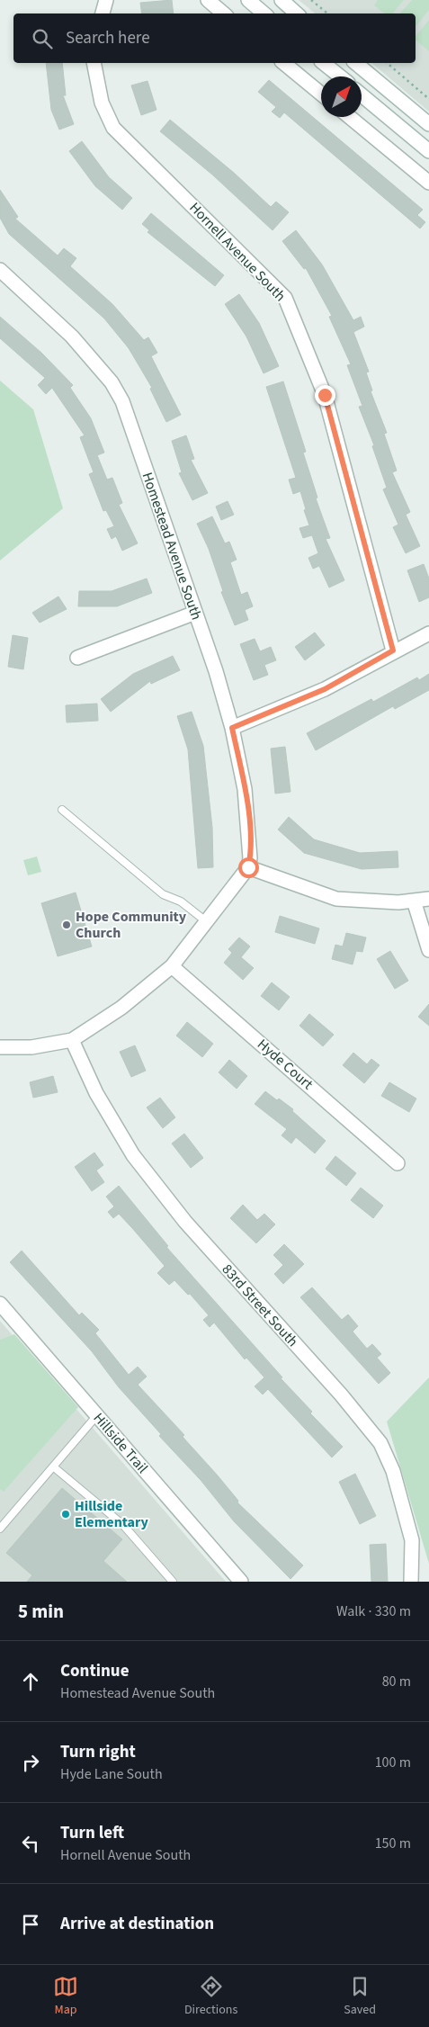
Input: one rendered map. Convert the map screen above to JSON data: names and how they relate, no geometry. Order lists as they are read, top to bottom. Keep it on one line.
{"streets":{"street":["Hornell Avenue South","Homestead Avenue South","Hyde Court","83rd Street South","Hillside Trail"]},"places":["Hope Community Church","Hillside Elementary"],"north":"top right","page":{"search":"Search here","heading":["5 min","Walk · 330 m"],"list":[["Continue","Homestead Avenue South","80 m"],["Turn right","Hyde Lane South","100 m"],["Turn left","Hornell Avenue South","150 m"],"Arrive at destination"],"nav":["Map","Directions","Saved"]}}
